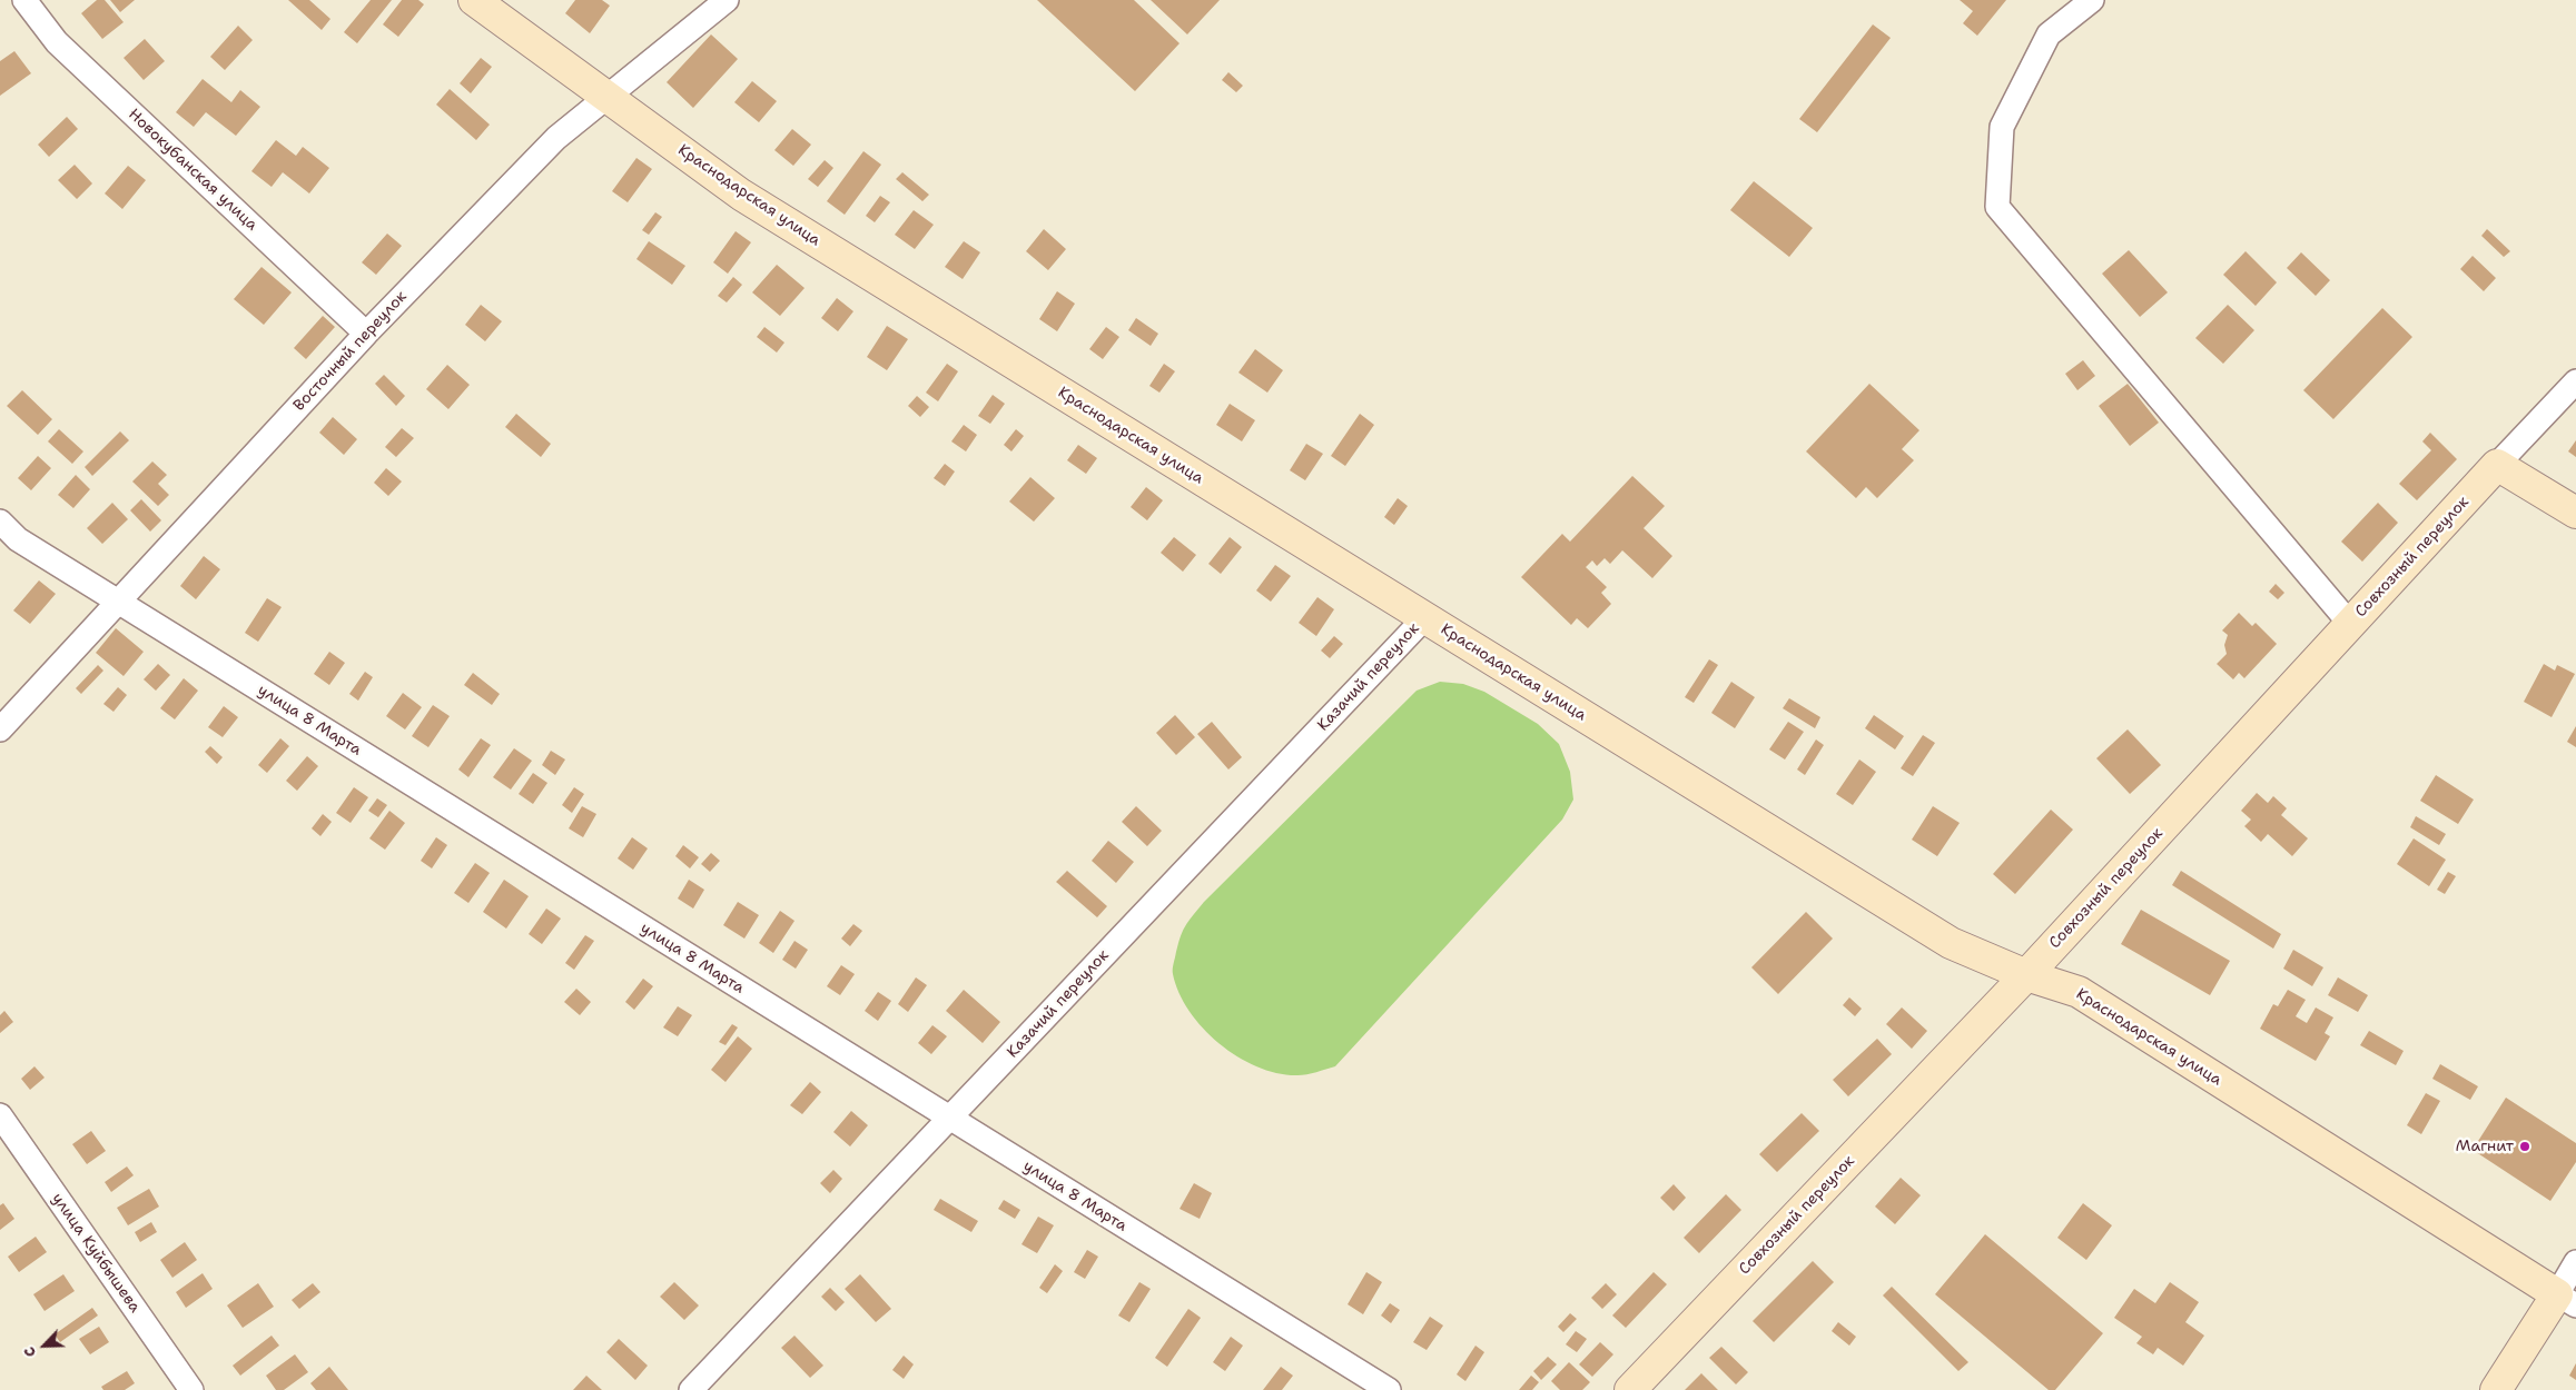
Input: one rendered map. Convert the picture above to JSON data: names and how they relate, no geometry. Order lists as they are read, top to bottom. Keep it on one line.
{"streets":{"street":["Новокубанская улица","Краснодарская улица","Восточный переулок","Совхозный переулок","Казачий переулок","улица 8 Марта","улица Куйбышева"]},"crossings":[["Новокубанская улица","Восточный переулок"],["Краснодарская улица","Восточный переулок"],["Краснодарская улица","Совхозный переулок"],["Краснодарская улица","Казачий переулок"],["Восточный переулок","улица 8 Марта"],["Казачий переулок","улица 8 Марта"]],"places":["Магнит"],"north":"bottom left"}
